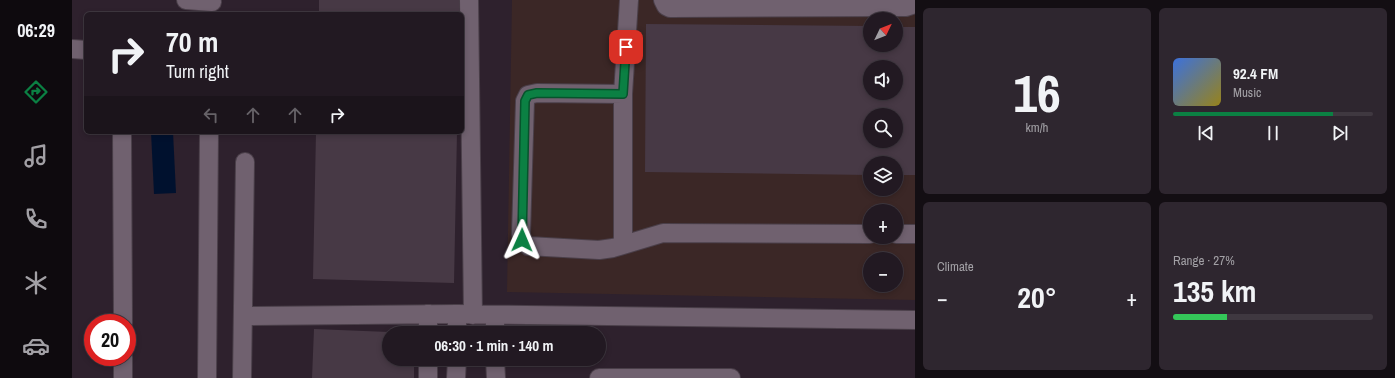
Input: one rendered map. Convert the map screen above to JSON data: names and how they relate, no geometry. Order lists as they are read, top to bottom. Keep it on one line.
{"north":"top right","page":{"tabs":"06:29","tile":[["16","km/h"],"Climate",["Range · 27%","135 km"]],"map_buttons":["+","−"],"turn":["70 m","Turn right"],"song":["92.4 FM","Music"],"heat":["−","20°","+"],"limit":"20","trip":"06:30 · 1 min · 140 m"}}
